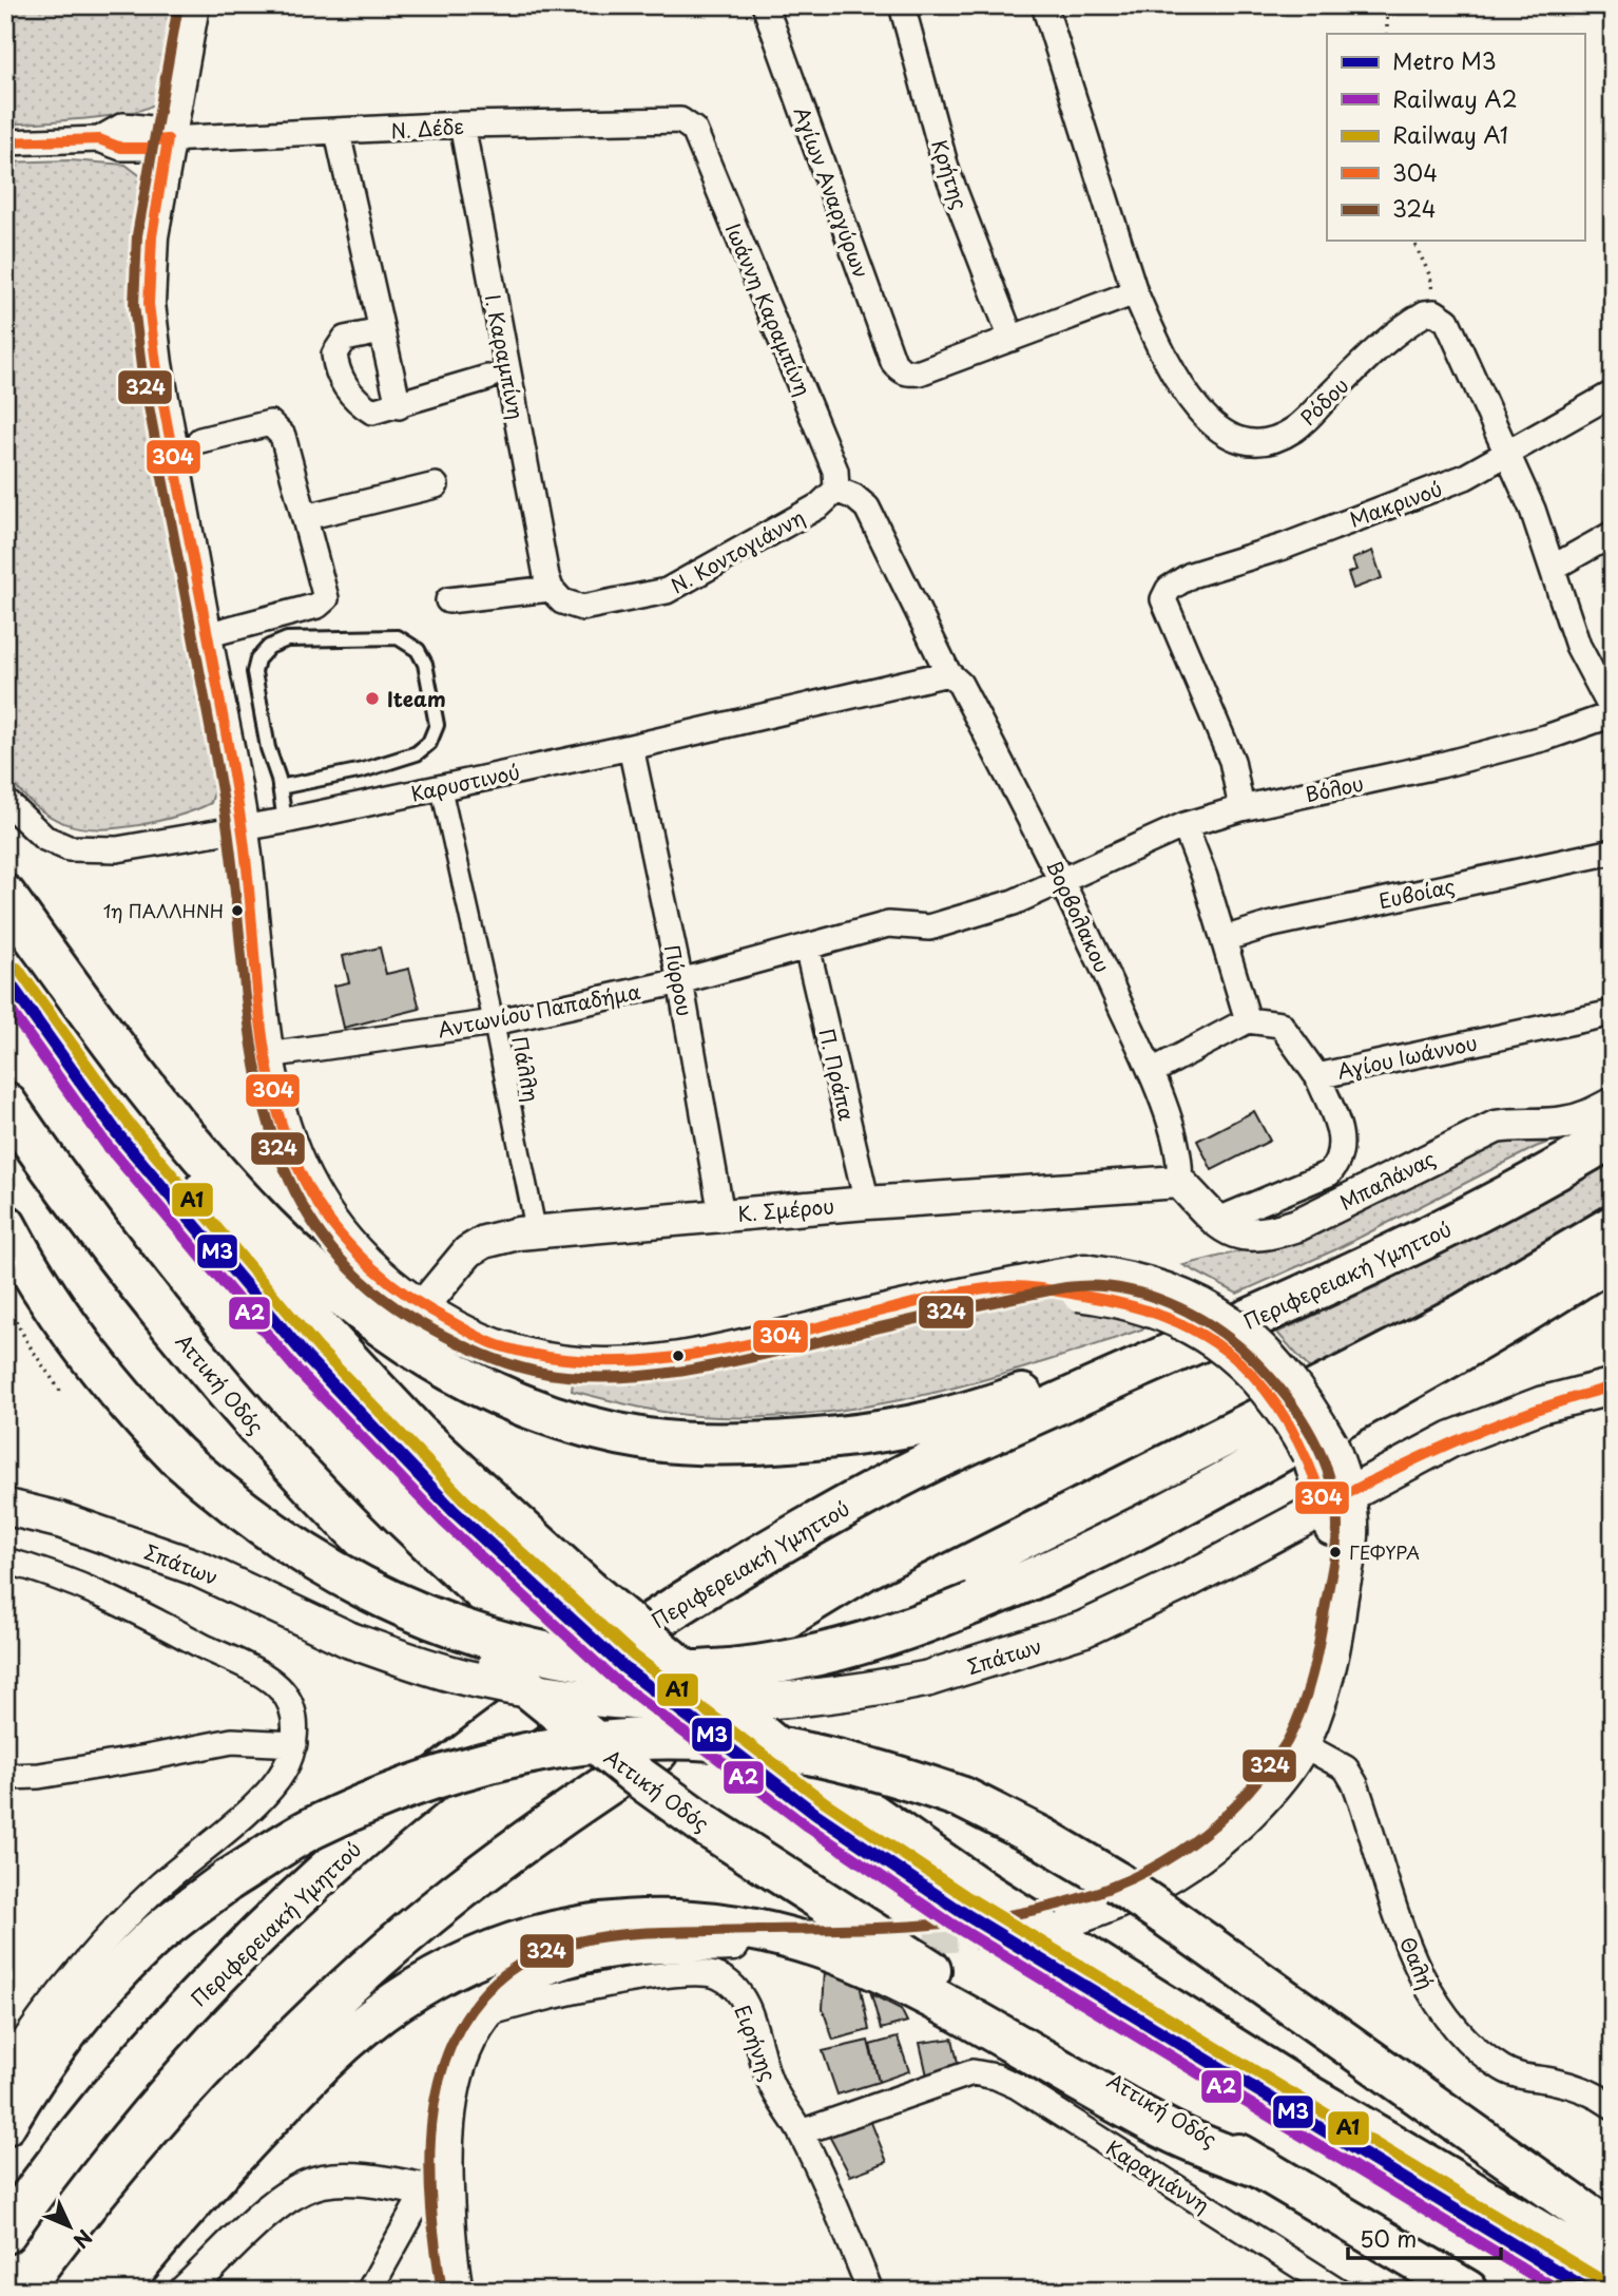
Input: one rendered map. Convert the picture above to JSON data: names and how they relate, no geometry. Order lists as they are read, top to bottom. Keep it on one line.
{"streets":{"highway":["Περιφερειακή Υμηττού","Αττική Οδός"],"main road":["Σπάτων"],"street":["Ν. Δέδε","Κρήτης","Αγίων Αναργύρων","Ιωάννη Καραμπίνη","Ι. Καραμπίνη","Ρόδου","Μακρινού","Ν. Koντογιάννη","Καρυστινού","Βόλου","Ευβοίας","Βορβολακου","Πύρρου","Αντωνίου Παπαδήμα","Αγίου Ιωάννου","Πάλλη","Π. Πράπα","Μπαλάνας","Κ. Σμέρου","Θαλή","Ειρήνης","Καραγιάννη"]},"crossings":[["Ν. Δέδε","Ιωάννη Καραμπίνη"],["Ν. Δέδε","Ι. Καραμπίνη"],["Κρήτης","Αγίων Αναργύρων"],["Ιωάννη Καραμπίνη","Ν. Koντογιάννη"],["Ιωάννη Καραμπίνη","Βορβολακου"],["Ι. Καραμπίνη","Ν. Koντογιάννη"],["Μακρινού","Βόλου"],["Ν. Koντογιάννη","Βορβολακου"],["Καρυστινού","Βορβολακου"],["Καρυστινού","Πύρρου"],["Καρυστινού","Πάλλη"],["Βόλου","Βορβολακου"],["Βόλου","Αντωνίου Παπαδήμα"],["Βόλου","Π. Πράπα"],["Βορβολακου","Αγίου Ιωάννου"],["Βορβολακου","Μπαλάνας"],["Βορβολακου","Κ. Σμέρου"],["Πύρρου","Αντωνίου Παπαδήμα"],["Πύρρου","Κ. Σμέρου"],["Αντωνίου Παπαδήμα","Πάλλη"],["Αντωνίου Παπαδήμα","Π. Πράπα"],["Αγίου Ιωάννου","Μπαλάνας"],["Αγίου Ιωάννου","Κ. Σμέρου"],["Πάλλη","Κ. Σμέρου"],["Π. Πράπα","Κ. Σμέρου"],["Μπαλάνας","Κ. Σμέρου"],["Ειρήνης","Καραγιάννη"]],"places":["Iteam","1η ΠΑΛΛΗΝΗ","ΓΕΦΥΡΑ"],"lines":["transit line 324","transit line 304","rail line A1","metro line Μ3","rail line A2"],"legend":["Metro Μ3","Railway A2","Railway A1","304","324"],"scale_bar":"50 m","north":"bottom right"}
